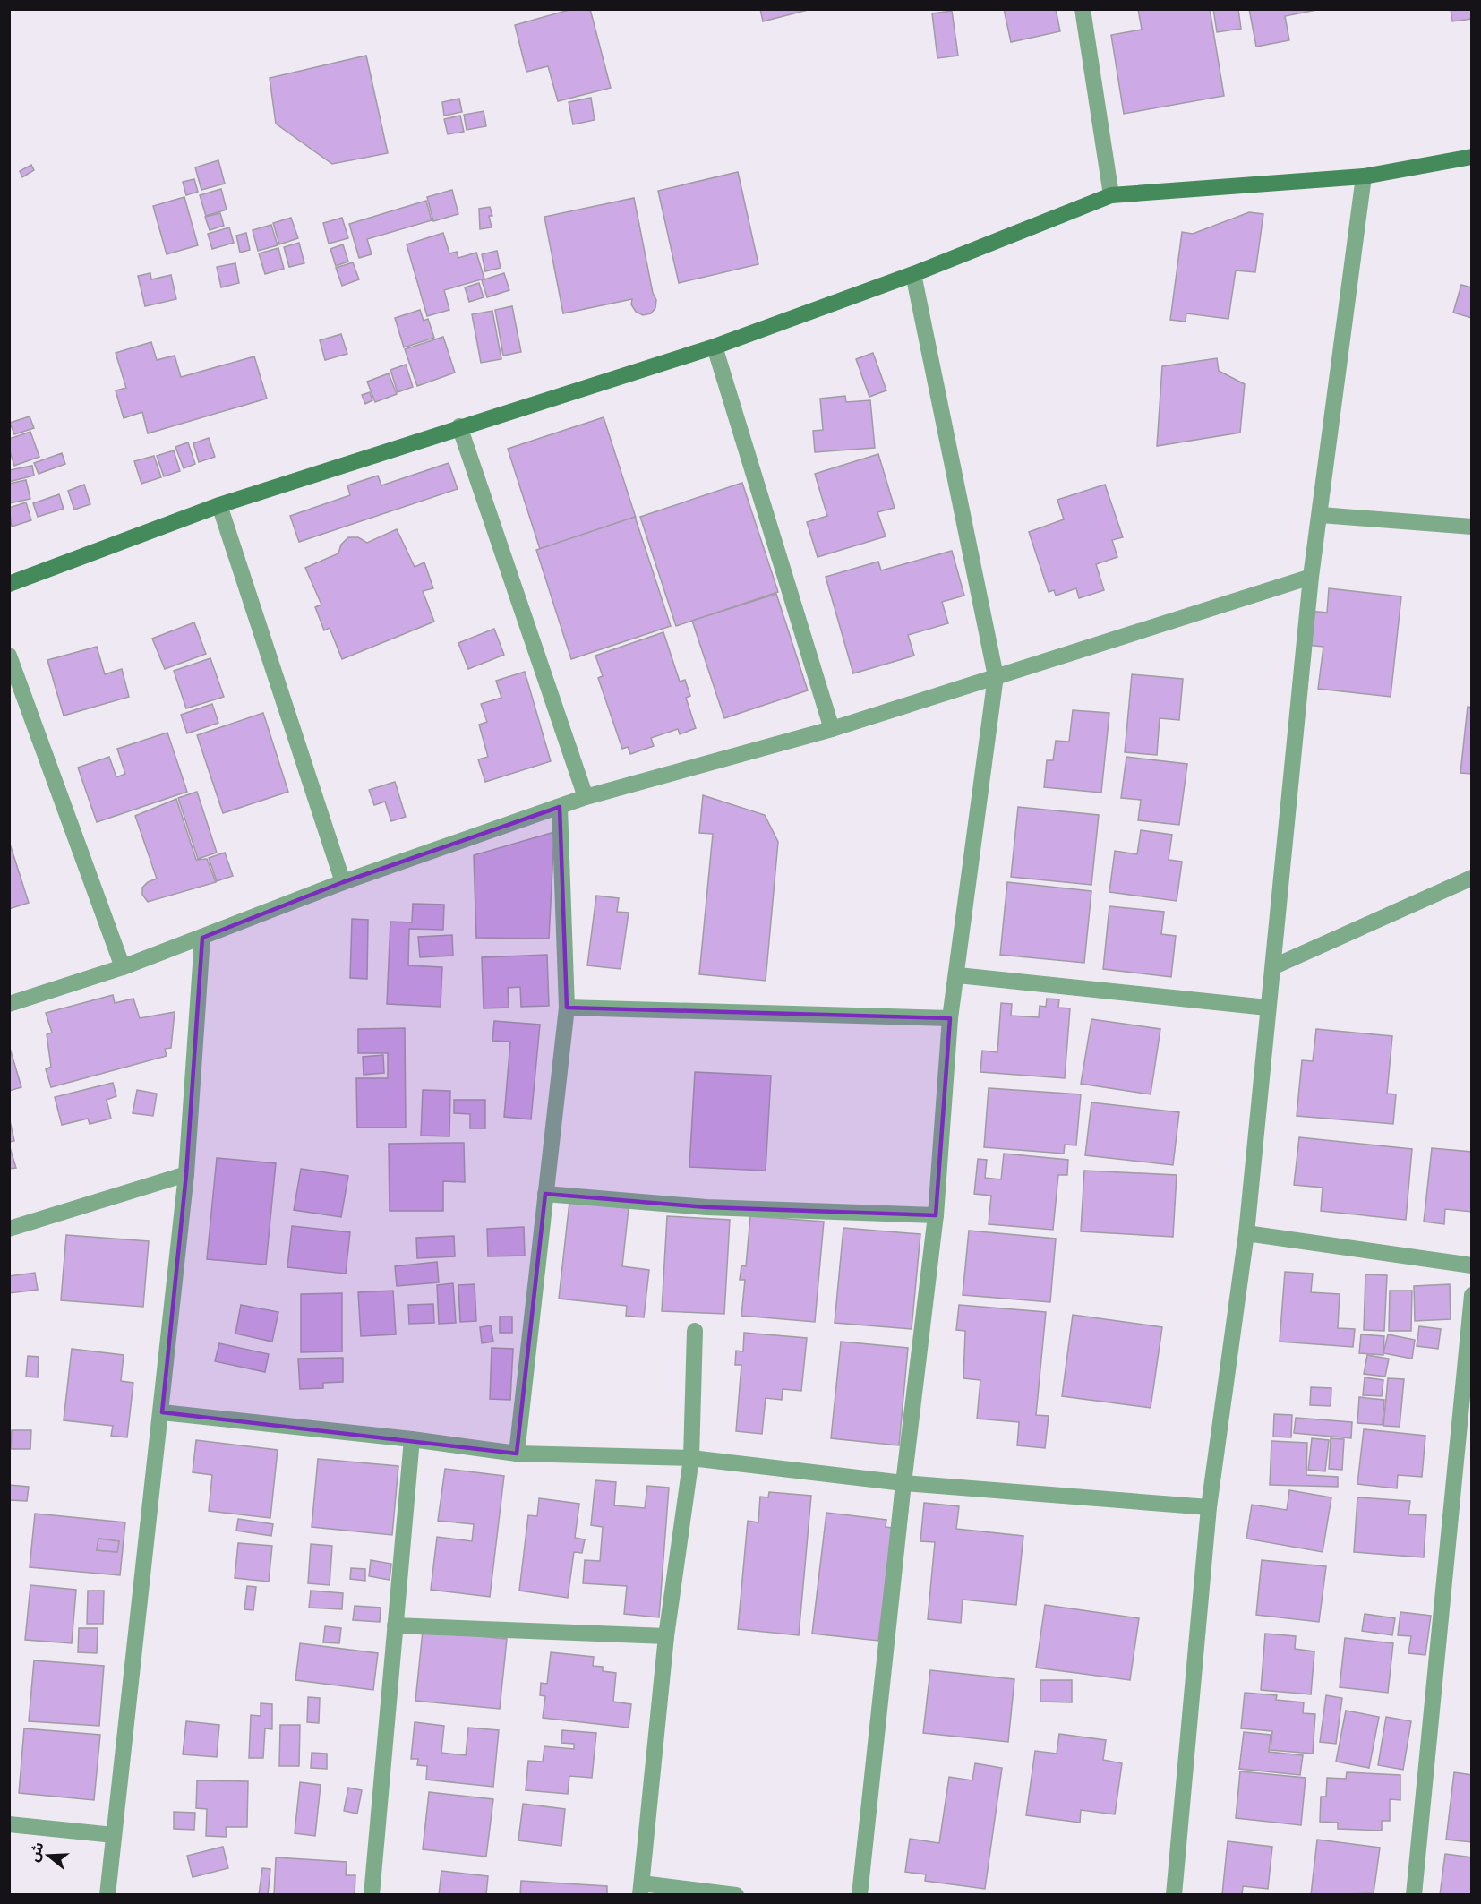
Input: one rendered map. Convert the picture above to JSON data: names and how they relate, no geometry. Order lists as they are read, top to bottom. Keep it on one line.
{"north":"left"}
